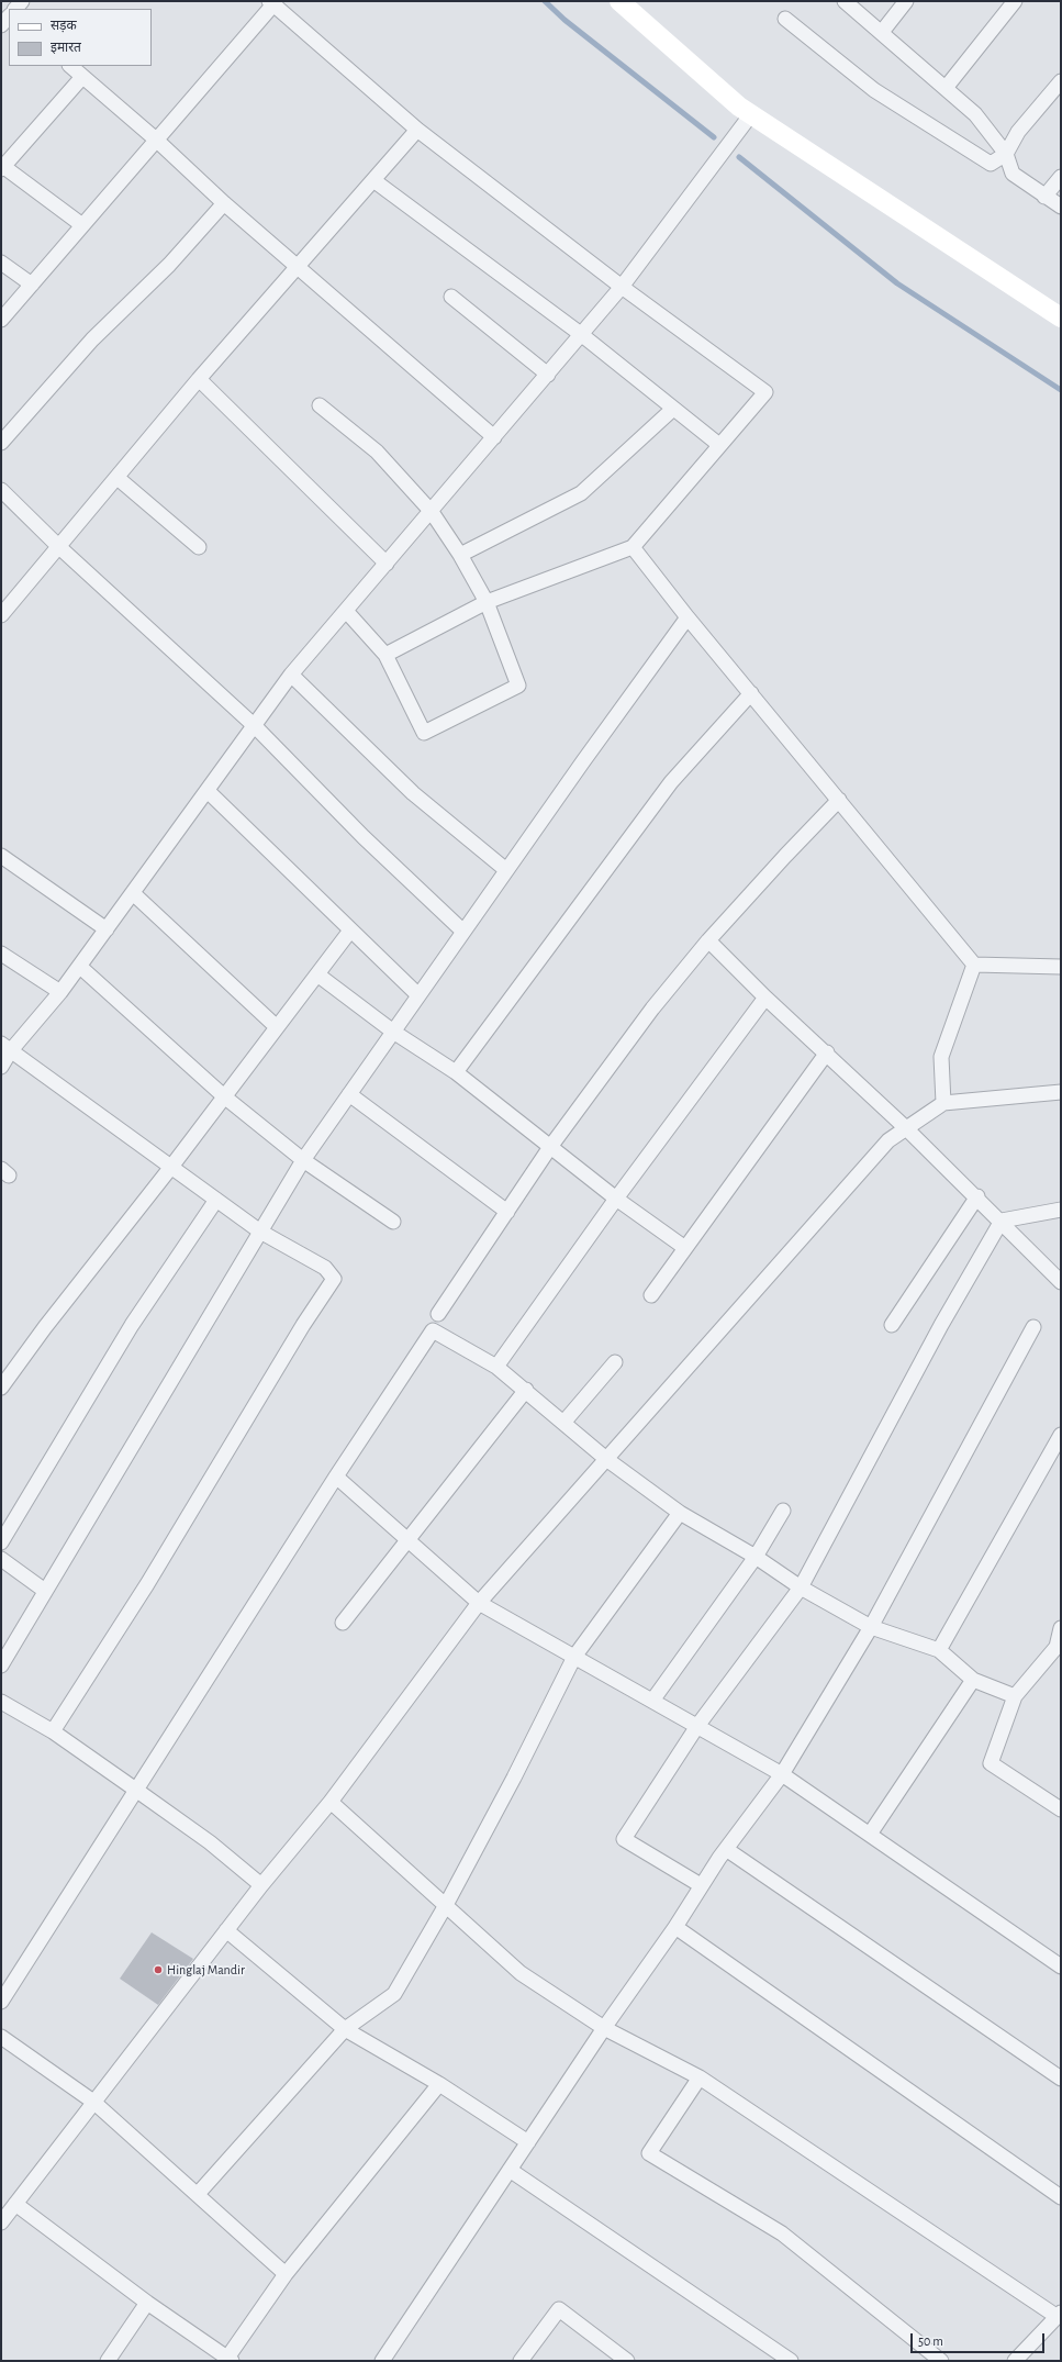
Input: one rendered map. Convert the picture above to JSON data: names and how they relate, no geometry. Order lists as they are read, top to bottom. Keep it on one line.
{"places":["Hinglaj Mandir"],"legend":["सड़क","इमारत"],"scale_bar":"50 m"}
